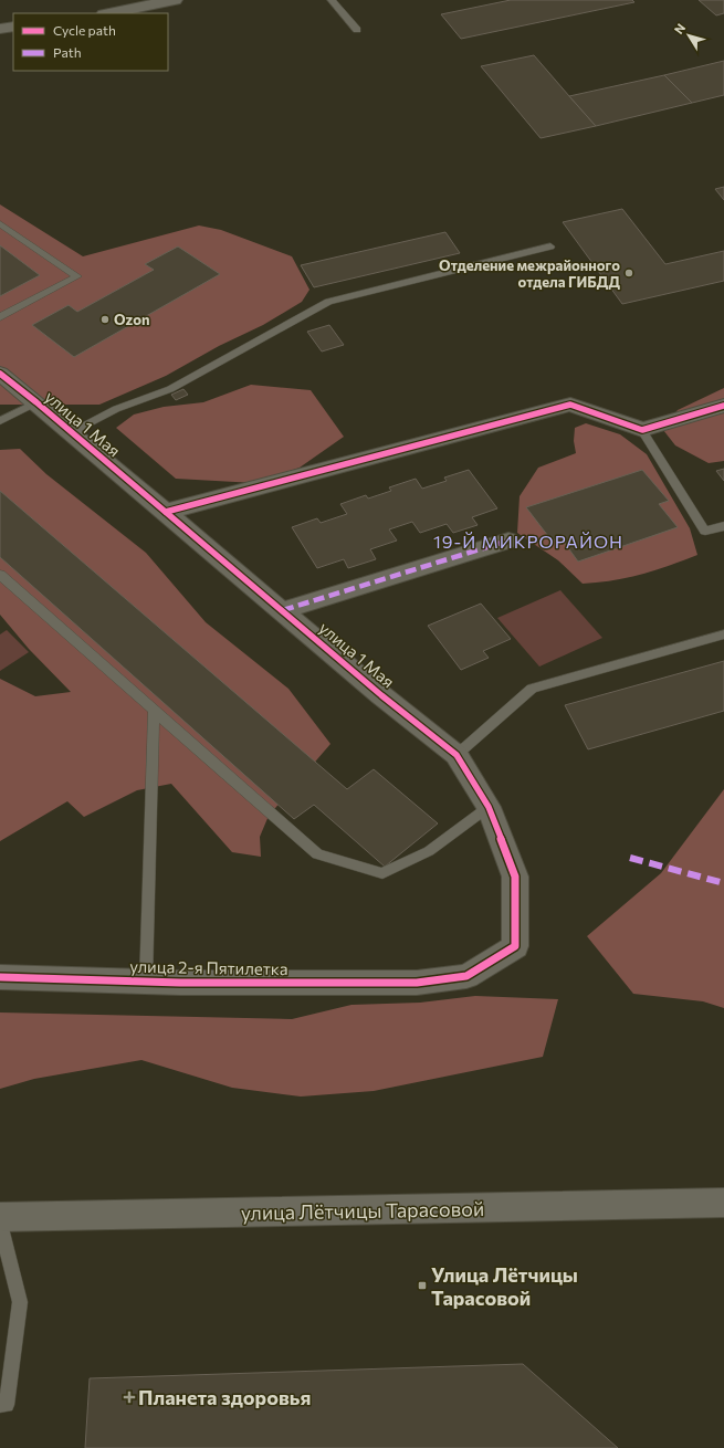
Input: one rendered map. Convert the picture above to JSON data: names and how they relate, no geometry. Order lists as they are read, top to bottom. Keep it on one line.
{"streets":{"street":["улица 1 Мая","улица 2-я Пятилетка","улица Лётчицы Тарасовой"]},"crossings":[["улица 1 Мая","улица 2-я Пятилетка"]],"districts":["19-Й МИКРОРАЙОН"],"places":{"other":["Отделение межрайонного отдела ГИБДД","Ozon"],"transit":["Улица Лётчицы Тарасовой"],"health":["Планета здоровья"]},"legend":["Cycle path","Path"],"north":"top left"}
